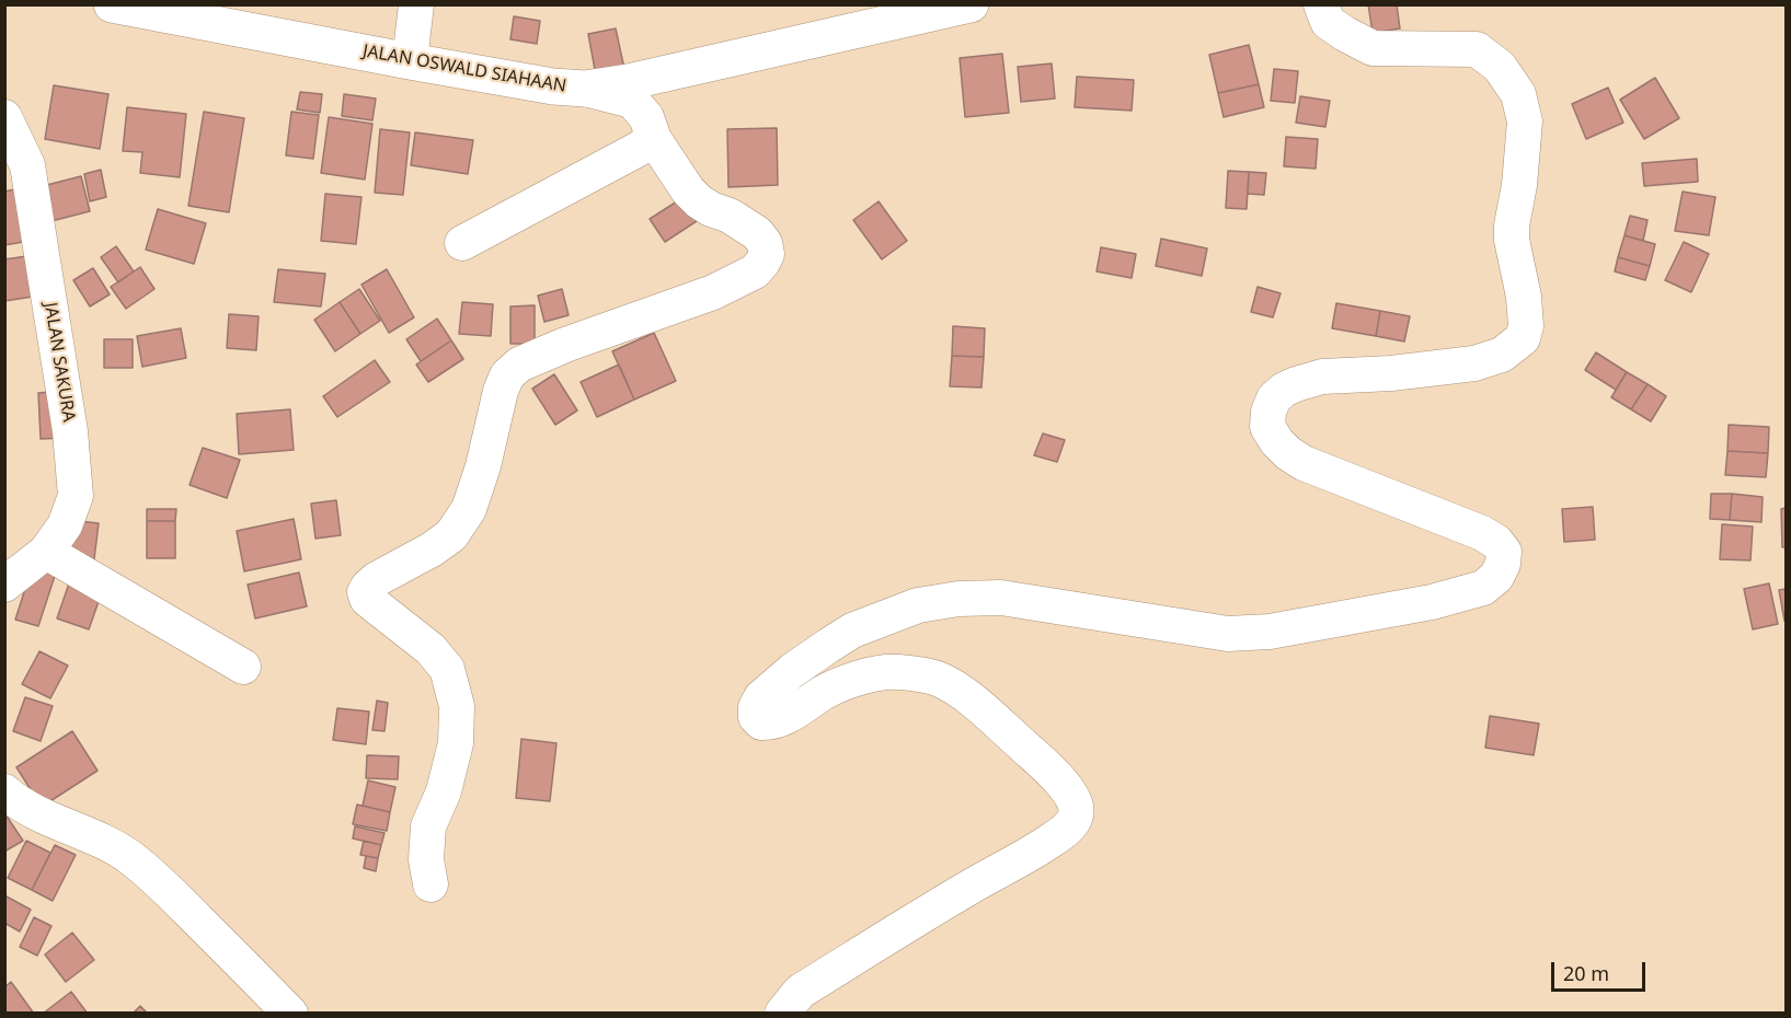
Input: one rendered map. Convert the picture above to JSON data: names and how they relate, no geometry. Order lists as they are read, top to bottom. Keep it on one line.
{"streets":{"highway":["JALAN OSWALD SIAHAAN"],"street":["JALAN SAKURA"]},"scale_bar":"20 m"}
